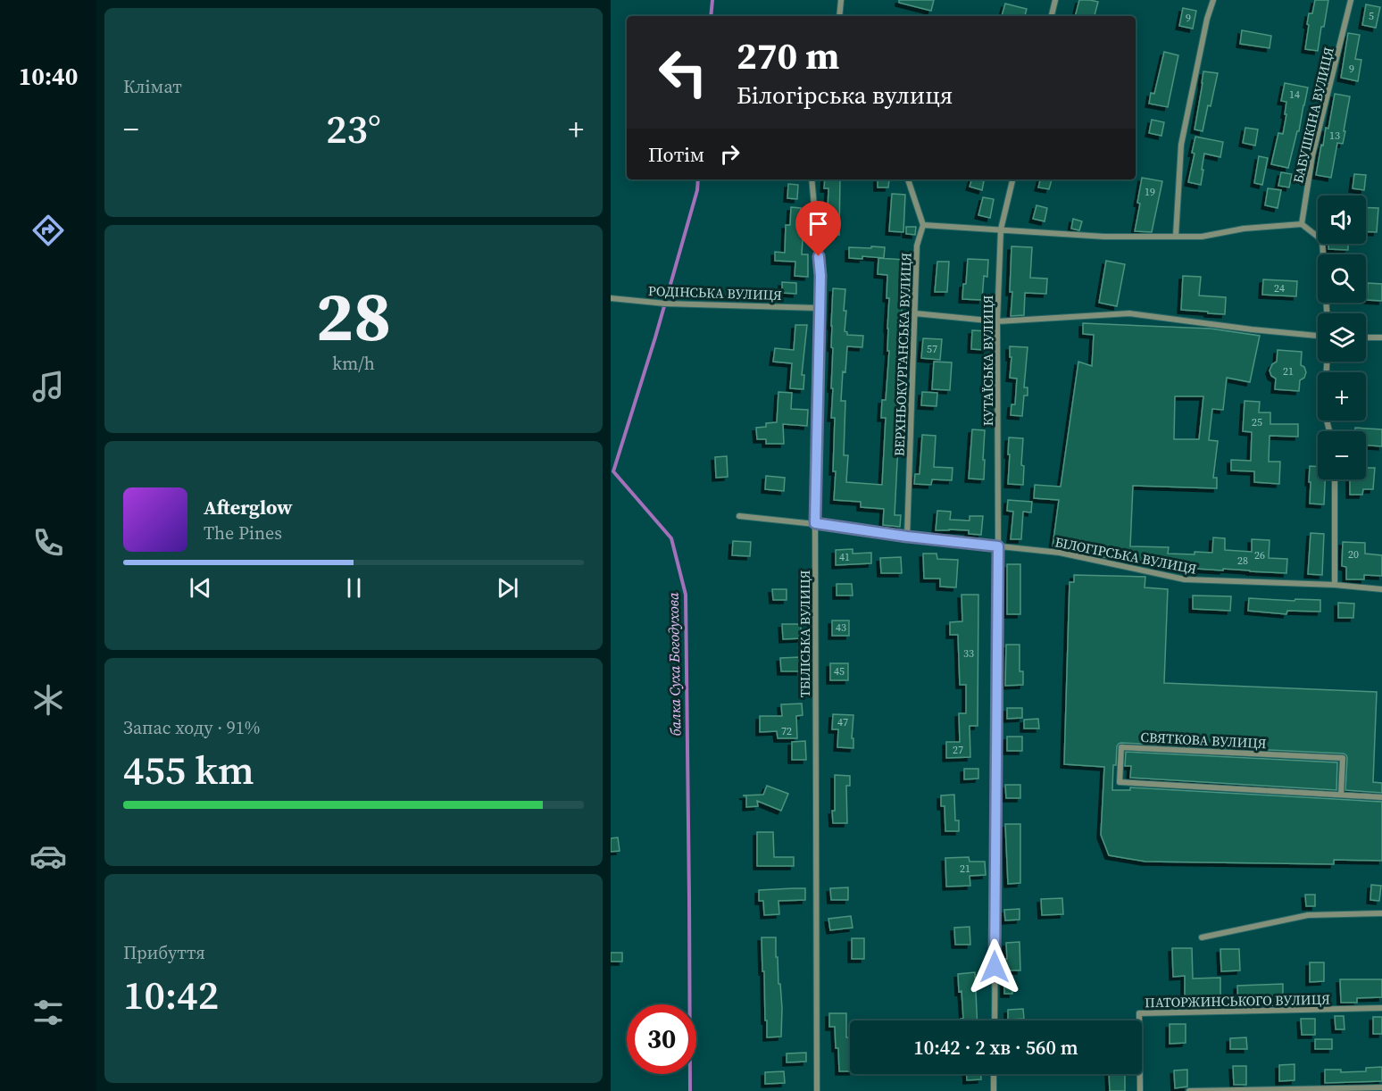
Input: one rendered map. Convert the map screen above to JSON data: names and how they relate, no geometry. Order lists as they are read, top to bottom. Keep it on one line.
{"streets":{"street":["БАБУШКІНА ВУЛИЦЯ","РОДІНСЬКА ВУЛИЦЯ","ВЕРХНЬОКУРГАНСЬКА ВУЛИЦЯ","КУТАЇСЬКА ВУЛИЦЯ","БІЛОГІРСЬКА ВУЛИЦЯ","ТБІЛІСЬКА ВУЛИЦЯ","СВЯТКОВА ВУЛИЦЯ","ПАТОРЖИНСЬКОГО ВУЛИЦЯ"]},"crossings":[["РОДІНСЬКА ВУЛИЦЯ","ТБІЛІСЬКА ВУЛИЦЯ"],["ВЕРХНЬОКУРГАНСЬКА ВУЛИЦЯ","БІЛОГІРСЬКА ВУЛИЦЯ"],["КУТАЇСЬКА ВУЛИЦЯ","БІЛОГІРСЬКА ВУЛИЦЯ"],["БІЛОГІРСЬКА ВУЛИЦЯ","ТБІЛІСЬКА ВУЛИЦЯ"]],"water":["балка Суха Богодухова"],"house_numbers":["5","9","9","14","13","19","24","57","21","25","20","26","41","28","43","33","45","47","72","27","21"],"page":{"tabs":"10:40","tile":["Клімат",["28","km/h"],["Запас ходу · 91%","455 km"],["Прибуття","10:42"]],"turn":["270 m","Білогірська вулиця"],"heat":["−","23°","+"],"then":"Потім","map_buttons":["+","−"],"song":["Afterglow","The Pines"],"limit":"30","trip":"10:42 · 2 хв · 560 m"}}
